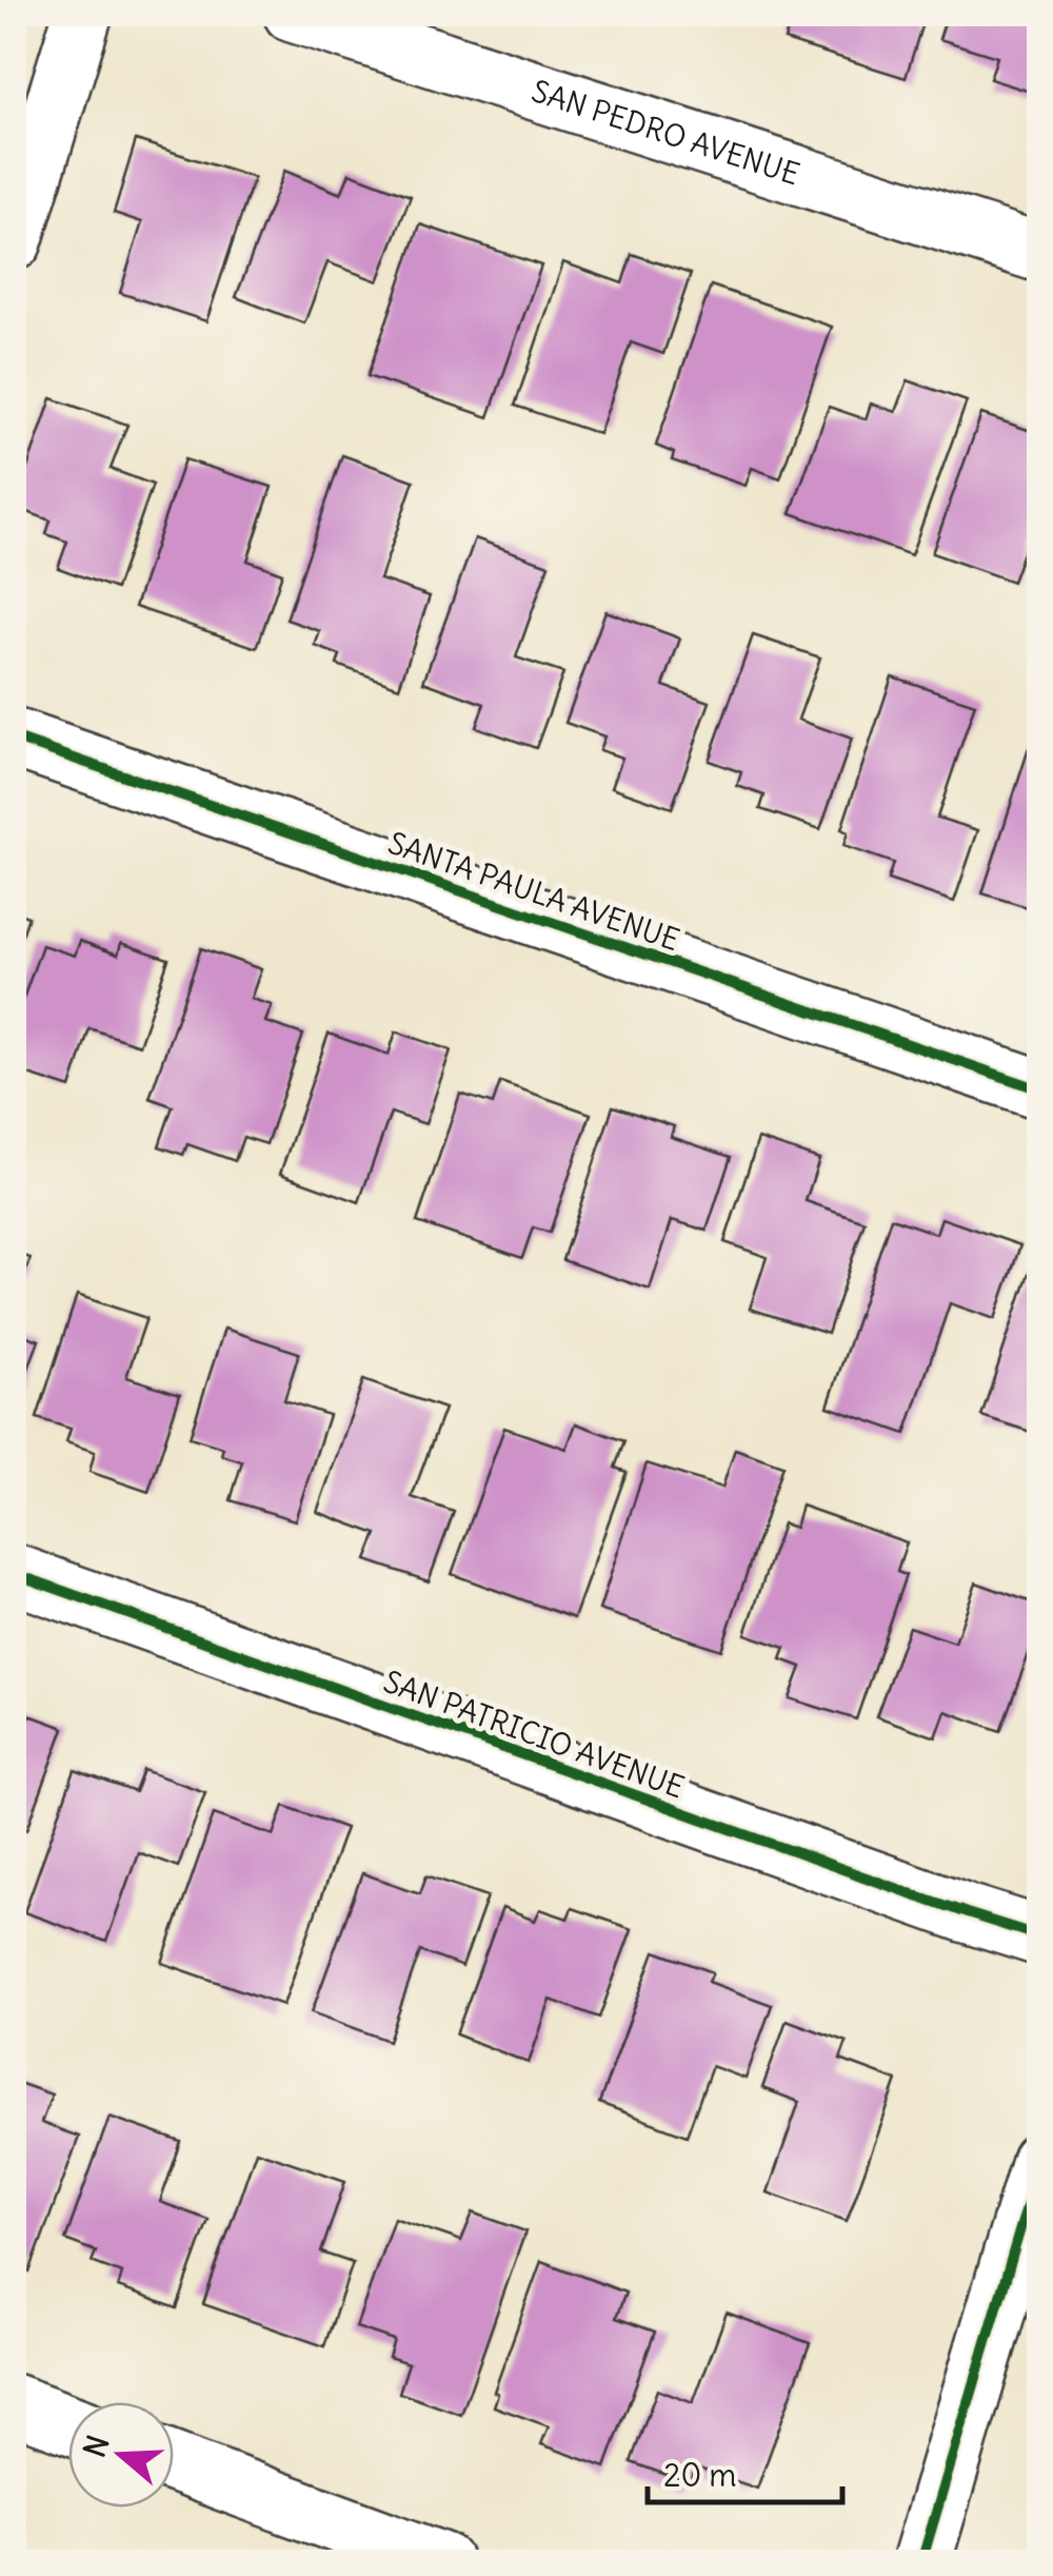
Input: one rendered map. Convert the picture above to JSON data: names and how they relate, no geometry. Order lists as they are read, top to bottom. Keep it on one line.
{"streets":{"street":["SAN PEDRO AVENUE","SANTA PAULA AVENUE","SAN PATRICIO AVENUE"]},"scale_bar":"20 m","north":"left"}
